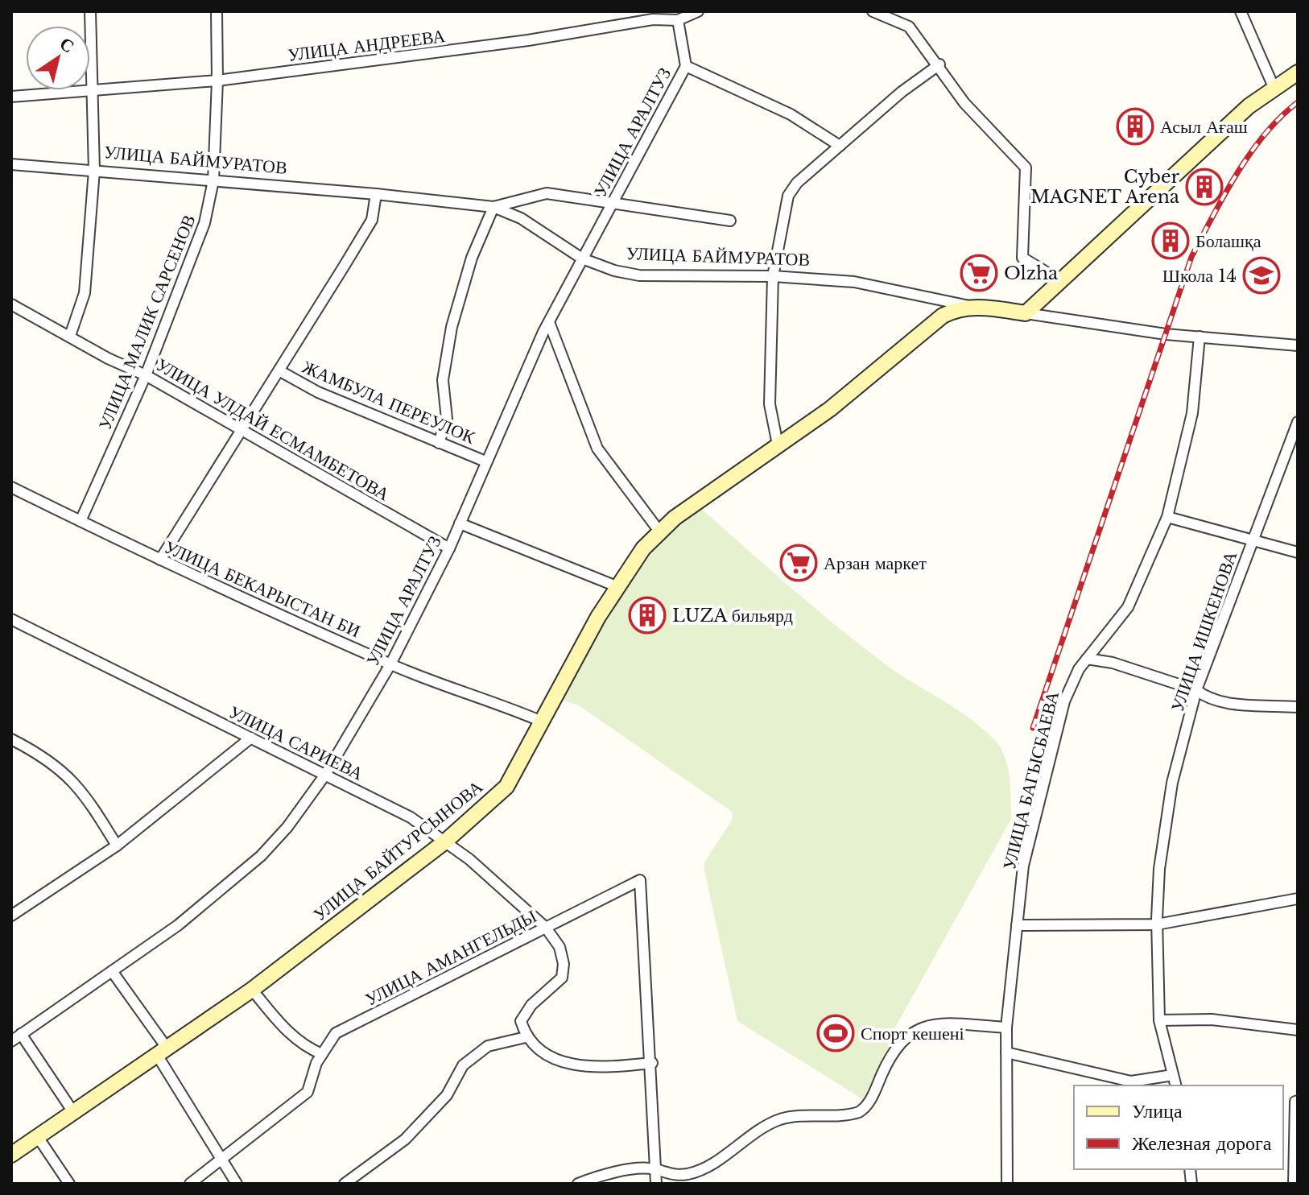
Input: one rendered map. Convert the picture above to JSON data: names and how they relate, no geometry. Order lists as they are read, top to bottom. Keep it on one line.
{"streets":{"street":["УЛИЦА АНДРЕЕВА","УЛИЦА АРАЛТУЗ","УЛИЦА БАЙМУРАТОВ","УЛИЦА МАЛИК САРСЕНОВ","ЖАМБУЛА ПЕРЕУЛОК","УЛИЦА УЛДАЙ ЕСМАМБЕТОВА","УЛИЦА БЕКАРЫСТАН БИ","УЛИЦА ИШКЕНОВА","УЛИЦА САРИЕВА","УЛИЦА БАГЫСБАЕВА","УЛИЦА БАЙТУРСЫНОВА","УЛИЦА АМАНГЕЛЬДЫ"]},"crossings":[["УЛИЦА АНДРЕЕВА","УЛИЦА МАЛИК САРСЕНОВ"],["УЛИЦА АРАЛТУЗ","УЛИЦА БАЙМУРАТОВ"],["УЛИЦА АРАЛТУЗ","ЖАМБУЛА ПЕРЕУЛОК"],["УЛИЦА АРАЛТУЗ","УЛИЦА УЛДАЙ ЕСМАМБЕТОВА"],["УЛИЦА АРАЛТУЗ","УЛИЦА БЕКАРЫСТАН БИ"],["УЛИЦА АРАЛТУЗ","УЛИЦА САРИЕВА"],["УЛИЦА БАЙМУРАТОВ","УЛИЦА МАЛИК САРСЕНОВ"],["УЛИЦА БАЙМУРАТОВ","УЛИЦА БАГЫСБАЕВА"],["УЛИЦА БАЙМУРАТОВ","УЛИЦА БАЙТУРСЫНОВА"],["УЛИЦА МАЛИК САРСЕНОВ","УЛИЦА УЛДАЙ ЕСМАМБЕТОВА"],["УЛИЦА МАЛИК САРСЕНОВ","УЛИЦА БЕКАРЫСТАН БИ"],["УЛИЦА БЕКАРЫСТАН БИ","УЛИЦА БАЙТУРСЫНОВА"],["УЛИЦА САРИЕВА","УЛИЦА БАЙТУРСЫНОВА"],["УЛИЦА САРИЕВА","УЛИЦА АМАНГЕЛЬДЫ"]],"places":{"building":["Асыл Ағаш","Cyber MAGNET Arena","Болашқа","LUZA бильярд"],"supermarket":["Olzha","Арзан маркет"],"school or university":["Школа 14"],"sports":["Спорт кешені"]},"legend":["Улица","Железная дорога"],"north":"top right"}
